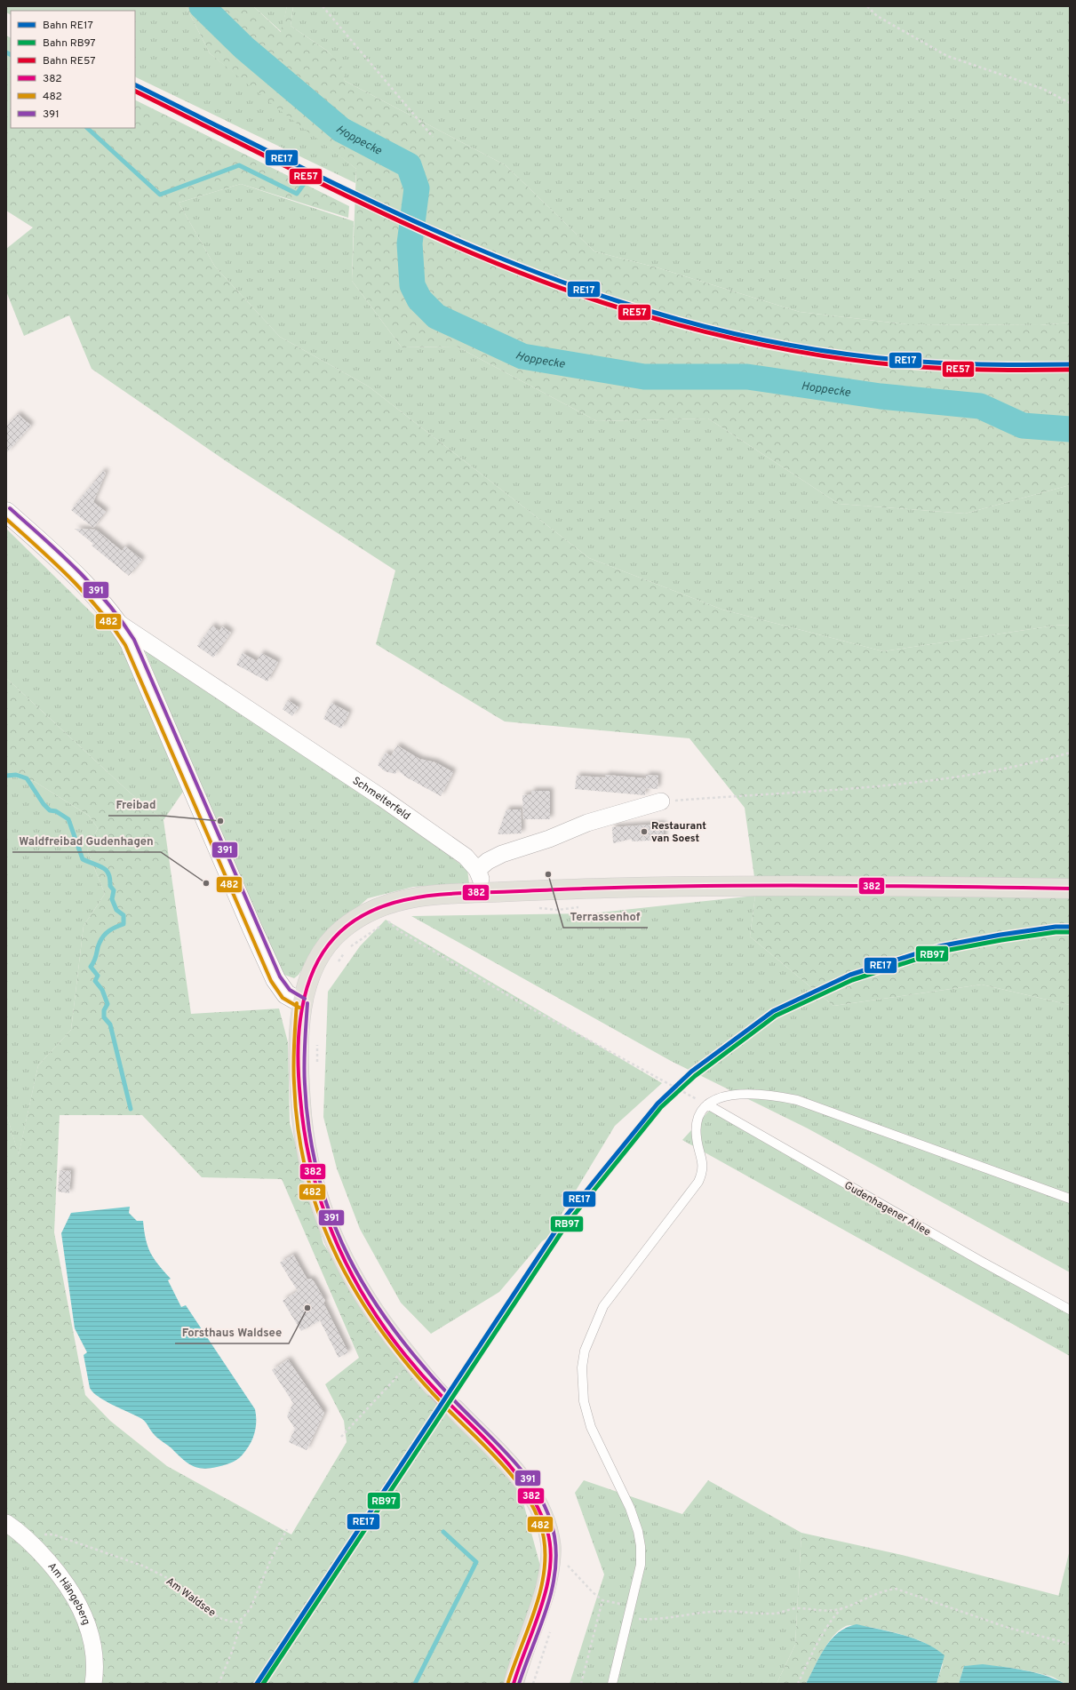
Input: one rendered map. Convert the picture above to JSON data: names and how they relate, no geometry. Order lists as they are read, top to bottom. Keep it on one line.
{"streets":{"main road":["Schmelterfeld"],"street":["Am Hängeberg"],"lane":["Gudenhagener Allee"],"path":["Am Waldsee"]},"crossings":[["Am Hängeberg","Am Waldsee"]],"water":["Hoppecke"],"places":["Freibad","Restaurant van Soest","Terrassenhof","Waldfreibad Gudenhagen","Forsthaus Waldsee"],"lines":["rail line RE17","rail line RE57","transit line 391","transit line 482","transit line 382","rail line RB97"],"legend":["Bahn RE17","Bahn RB97","Bahn RE57","382","482","391"]}
